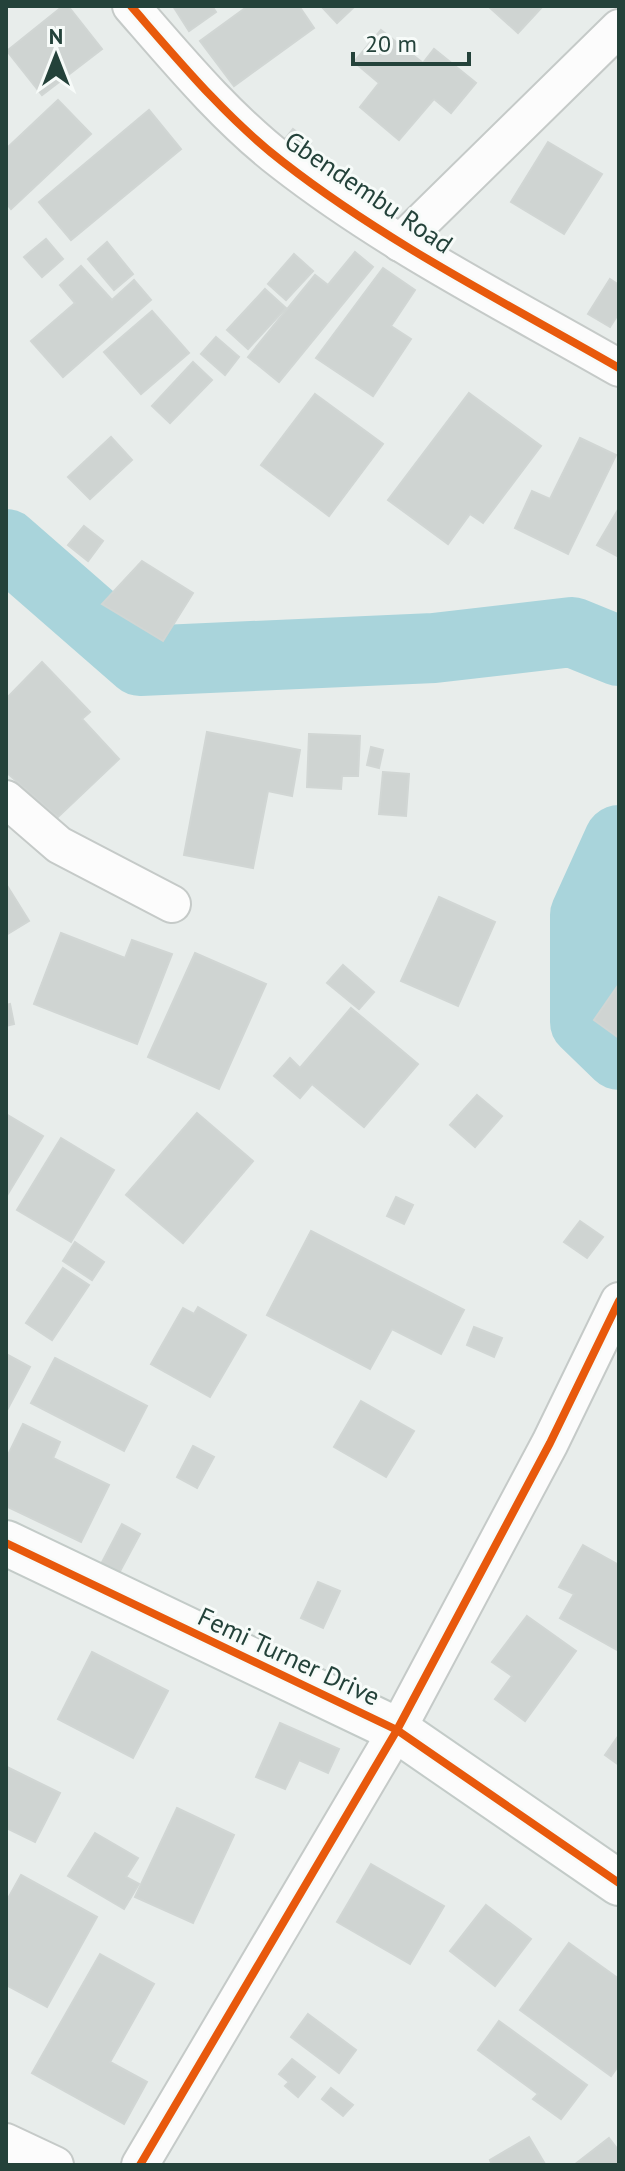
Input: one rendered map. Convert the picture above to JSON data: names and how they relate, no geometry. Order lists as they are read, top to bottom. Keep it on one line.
{"streets":{"street":["Gbendembu Road","Femi Turner Drive"]},"scale_bar":"20 m","north":"top"}
